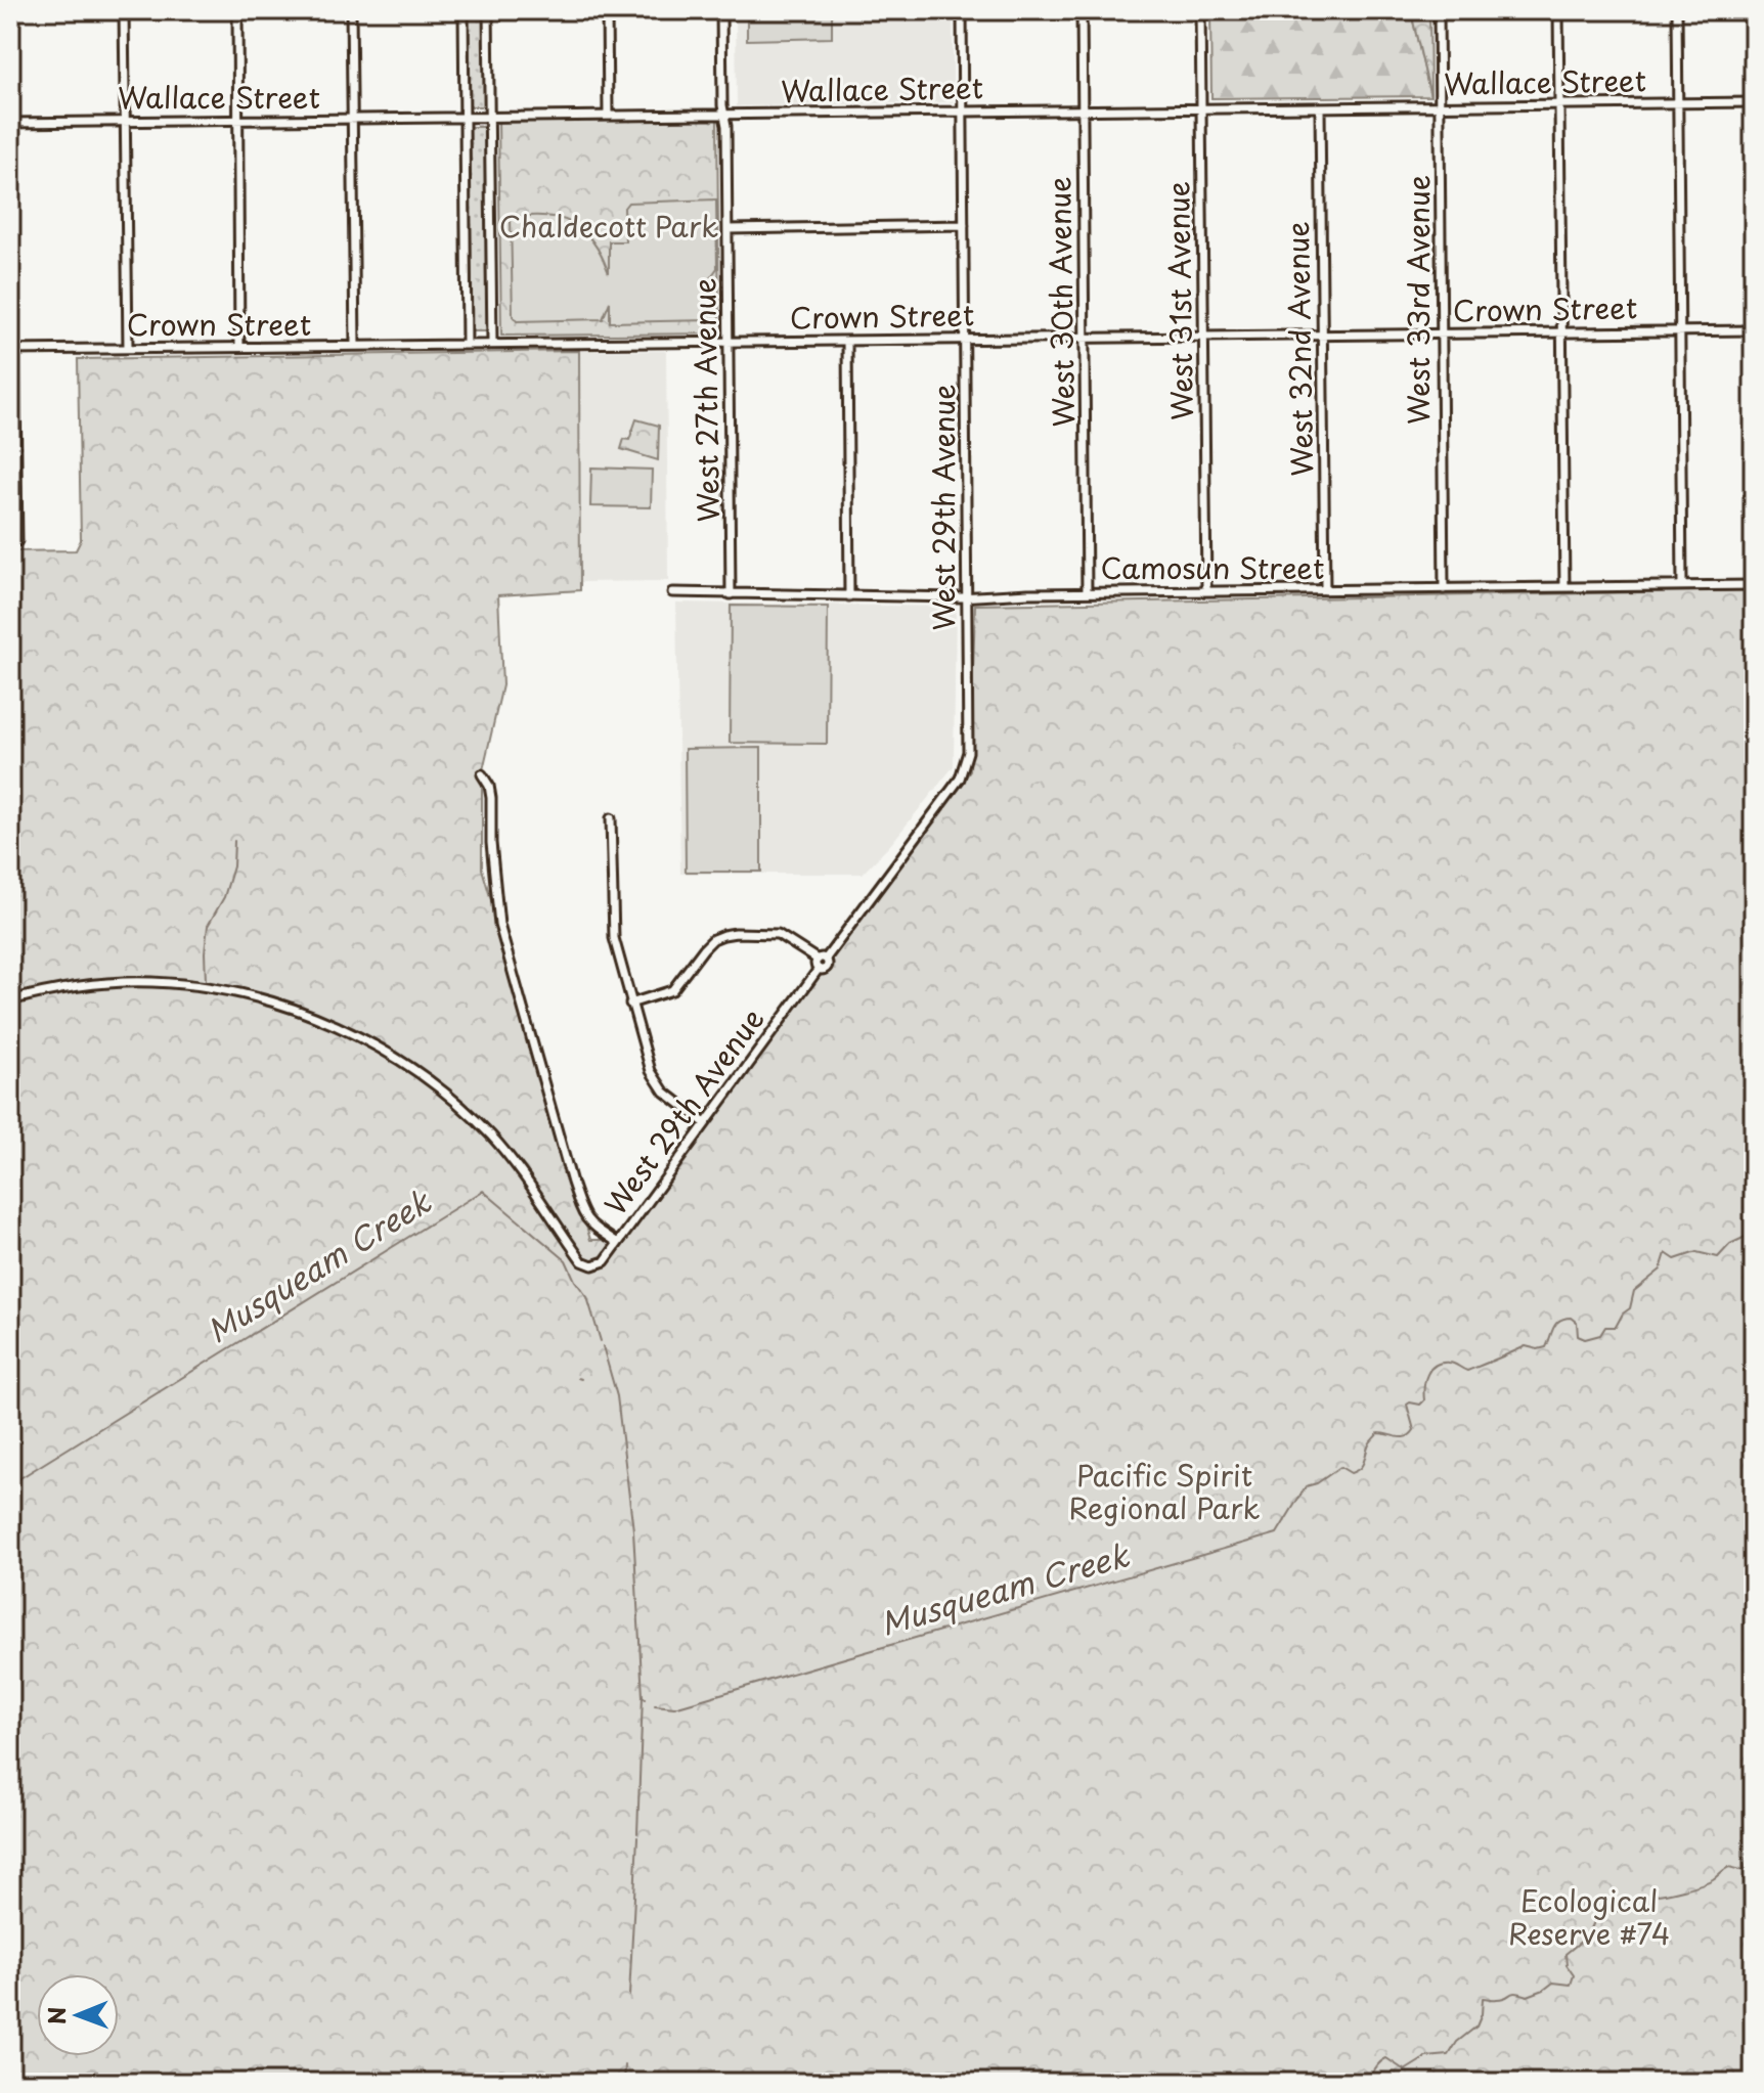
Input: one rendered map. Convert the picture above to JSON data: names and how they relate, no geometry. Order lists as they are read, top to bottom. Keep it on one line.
{"streets":{"street":["Wallace Street","West 33rd Avenue","West 31st Avenue","West 30th Avenue","Crown Street","West 32nd Avenue","West 27th Avenue","West 29th Avenue","Camosun Street"]},"crossings":[["Wallace Street","West 33rd Avenue"],["Wallace Street","West 31st Avenue"],["Wallace Street","West 30th Avenue"],["Wallace Street","West 32nd Avenue"],["Wallace Street","West 27th Avenue"],["Wallace Street","West 29th Avenue"],["West 33rd Avenue","Crown Street"],["West 33rd Avenue","Camosun Street"],["West 31st Avenue","Crown Street"],["West 31st Avenue","Camosun Street"],["West 30th Avenue","Crown Street"],["West 30th Avenue","Camosun Street"],["Crown Street","West 32nd Avenue"],["Crown Street","West 27th Avenue"],["Crown Street","West 29th Avenue"],["West 32nd Avenue","Camosun Street"],["West 27th Avenue","Camosun Street"],["West 29th Avenue","Camosun Street"]],"water":["Musqueam Creek"],"parks":["Chaldecott Park","Pacific Spirit Regional Park","Ecological Reserve #74"],"north":"left"}
